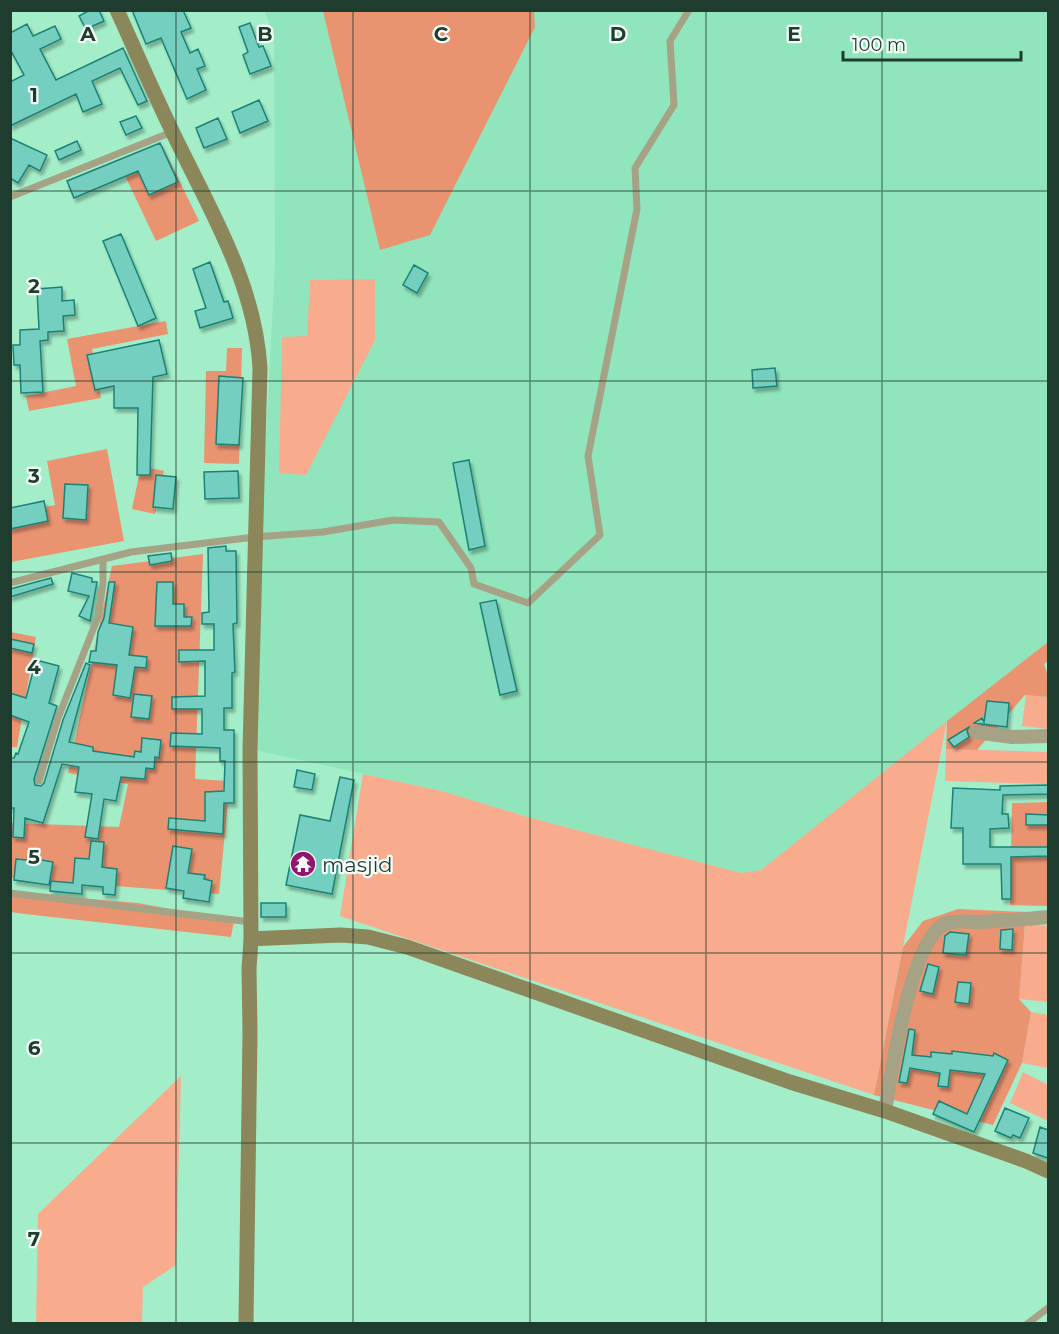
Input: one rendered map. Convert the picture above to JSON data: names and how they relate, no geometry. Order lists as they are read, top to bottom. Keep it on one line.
{"places":{"temple":["masjid"]},"scale_bar":"100 m","grid":{"columns":["A","B","C","D","E"],"rows":["1","2","3","4","5","6","7"]}}
